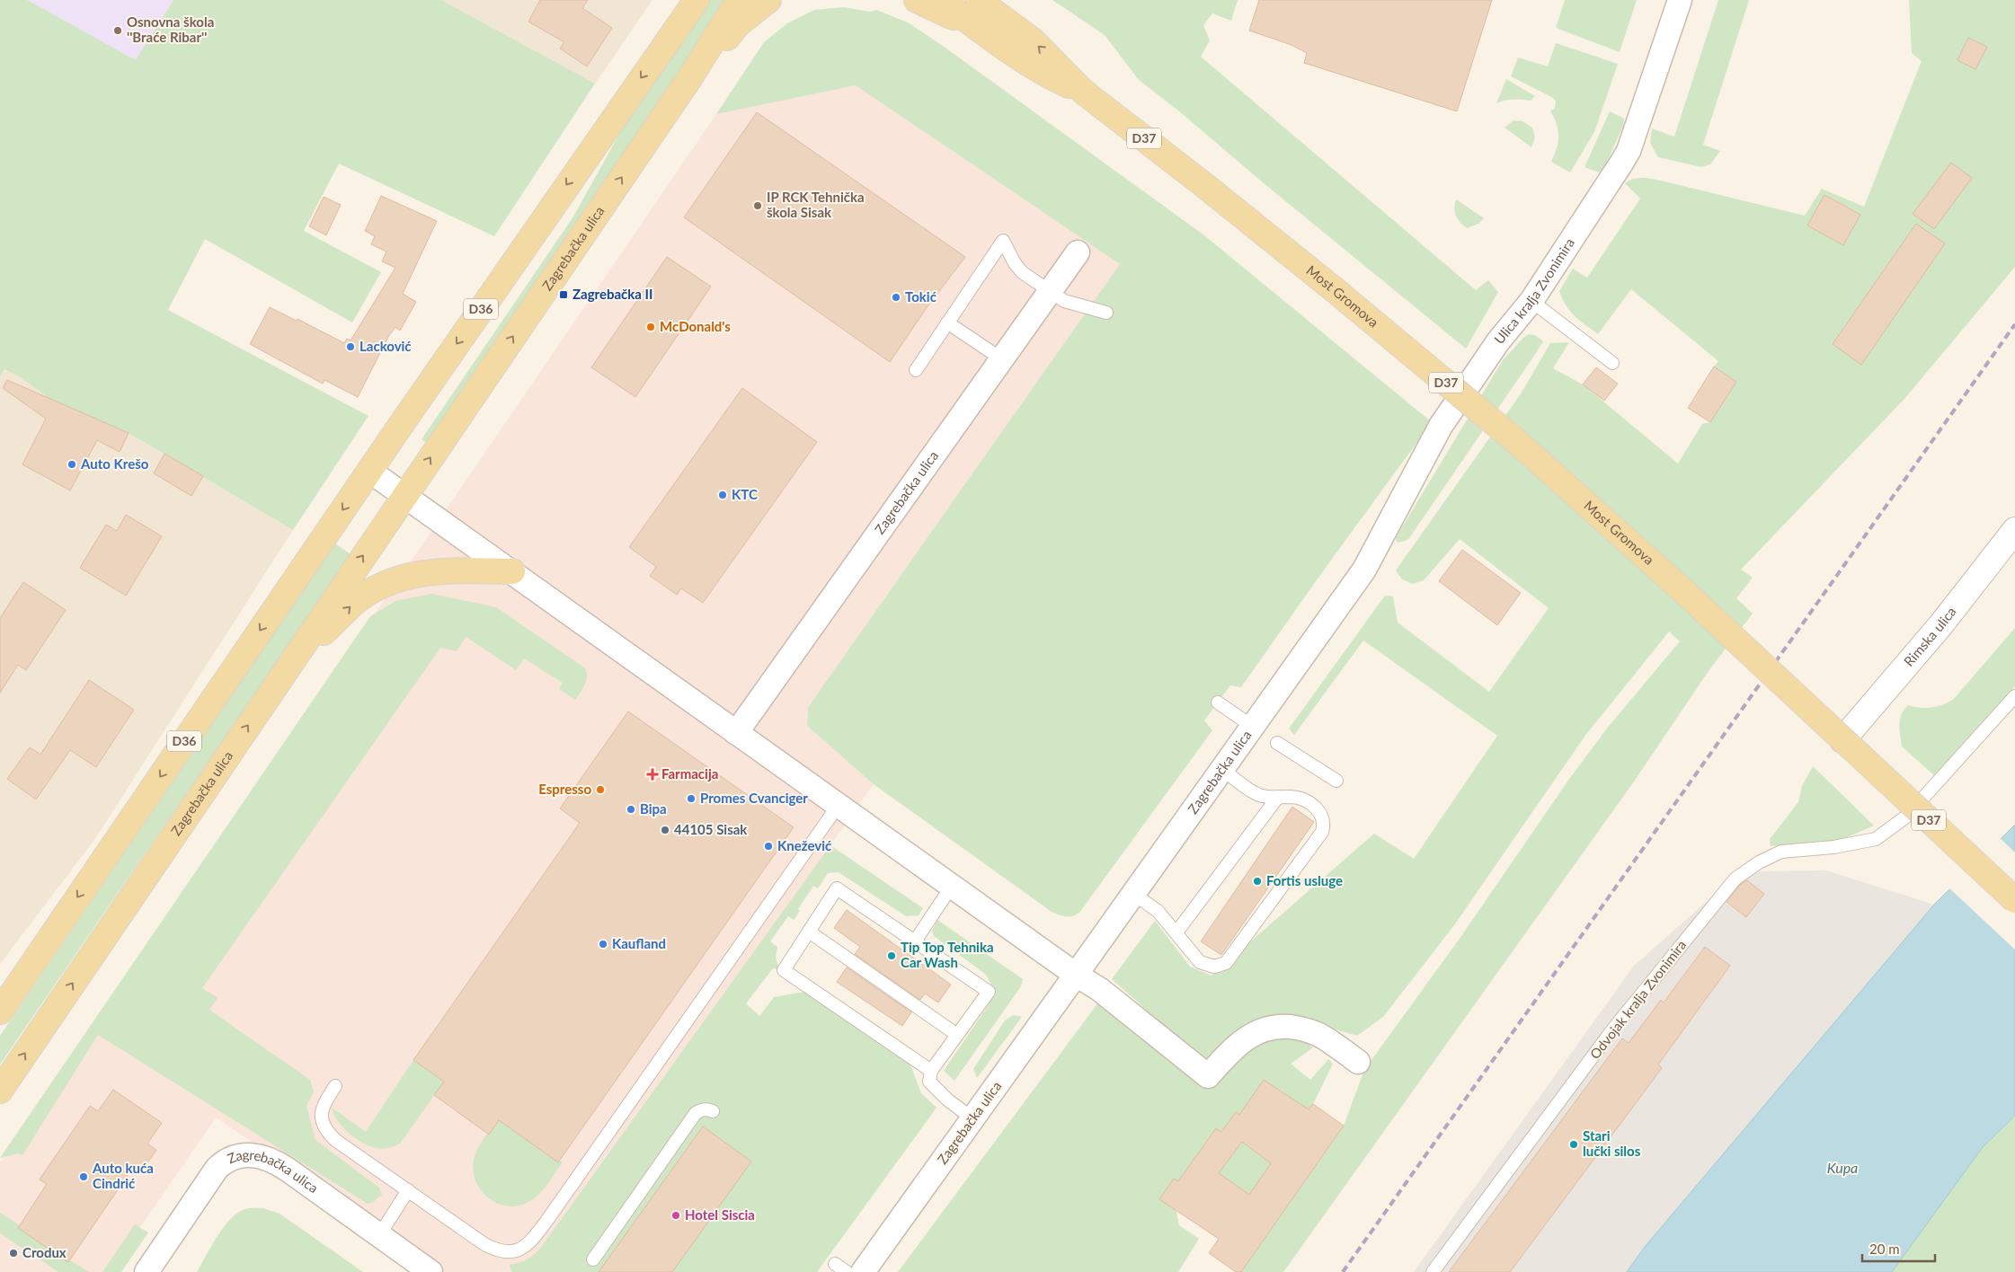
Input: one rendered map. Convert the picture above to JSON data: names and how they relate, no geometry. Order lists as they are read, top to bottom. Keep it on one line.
{"streets":{"main road":["D37","Zagrebačka ulica","Most Gromova","D36","Rimska ulica"],"street":["Ulica kralja Zvonimira"],"lane":["Odvojak kralja Zvonimira"]},"crossings":[["D37","Most Gromova"],["Zagrebačka ulica","Ulica kralja Zvonimira"],["Most Gromova","Rimska ulica"]],"water":["Kupa"],"places":{"other":["Osnovna škola ''Braće Ribar''","IP RCK Tehnička škola Sisak","Tokić","McDonald's","Lacković","Auto Krešo","KTC","Espresso","Promes Cvanciger","Bipa","44105 Sisak","Knežević","Fortis usluge","Kaufland","Tip Top Tehnika Car Wash","Stari lučki silos","Auto kuća Cindrić","Hotel Siscia","Crodux"],"transit":["Zagrebačka II"],"health":["Farmacija"]},"scale_bar":"20 m"}
